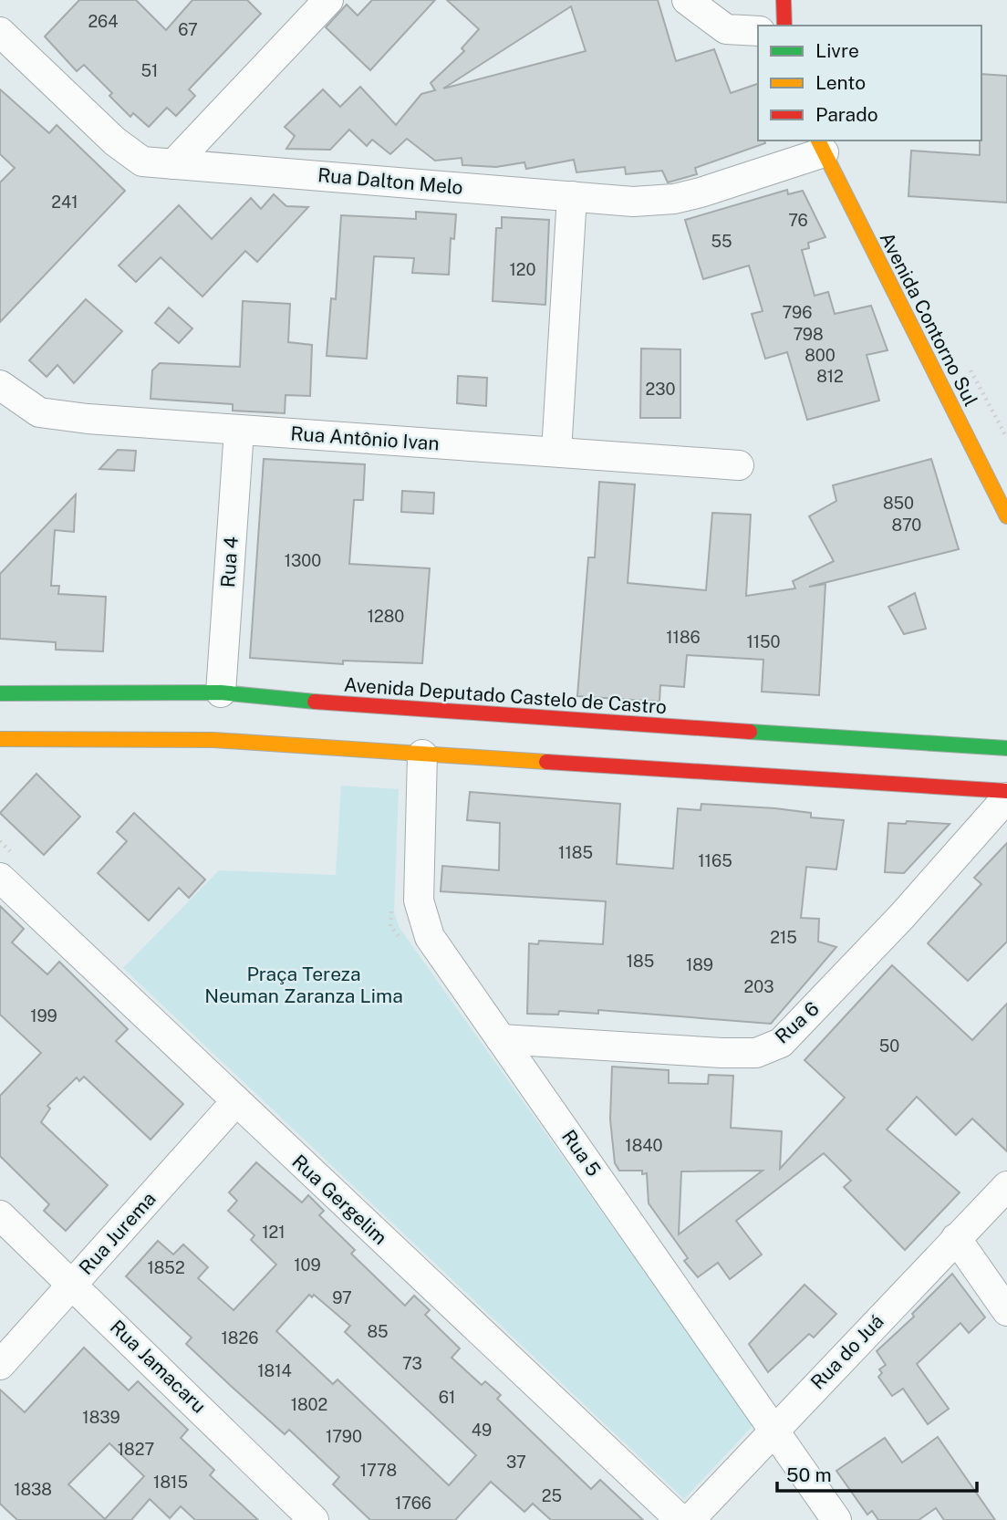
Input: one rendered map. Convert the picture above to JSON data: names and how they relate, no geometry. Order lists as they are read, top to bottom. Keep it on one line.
{"streets":{"main road":["Avenida Contorno Sul","Avenida Deputado Castelo de Castro"],"street":["Rua Dalton Melo","Rua Antônio Ivan","Rua 4","Rua 6","Rua 5","Rua Gergelim","Rua Jurema","Rua do Juá","Rua Jamacaru"]},"crossings":[["Rua Dalton Melo","Avenida Contorno Sul"],["Rua Antônio Ivan","Rua 4"],["Rua 4","Avenida Deputado Castelo de Castro"],["Rua 6","Rua 5"],["Rua 5","Rua do Juá"],["Rua Gergelim","Rua Jurema"],["Rua Jurema","Rua Jamacaru"]],"parks":["Praça Tereza Neuman Zaranza Lima"],"house_numbers":["264","67","51","241","76","55","120","796","798","800","812","230","850","870","1300","1280","1186","1150","1185","1165","215","185","189","203","199","50","1840","121","109","1852","97","85","1826","73","1814","61","1802","1839","49","1790","1827","37","1778","1815","1838","25","1766"],"legend":["Livre","Lento","Parado"],"scale_bar":"50 m"}
